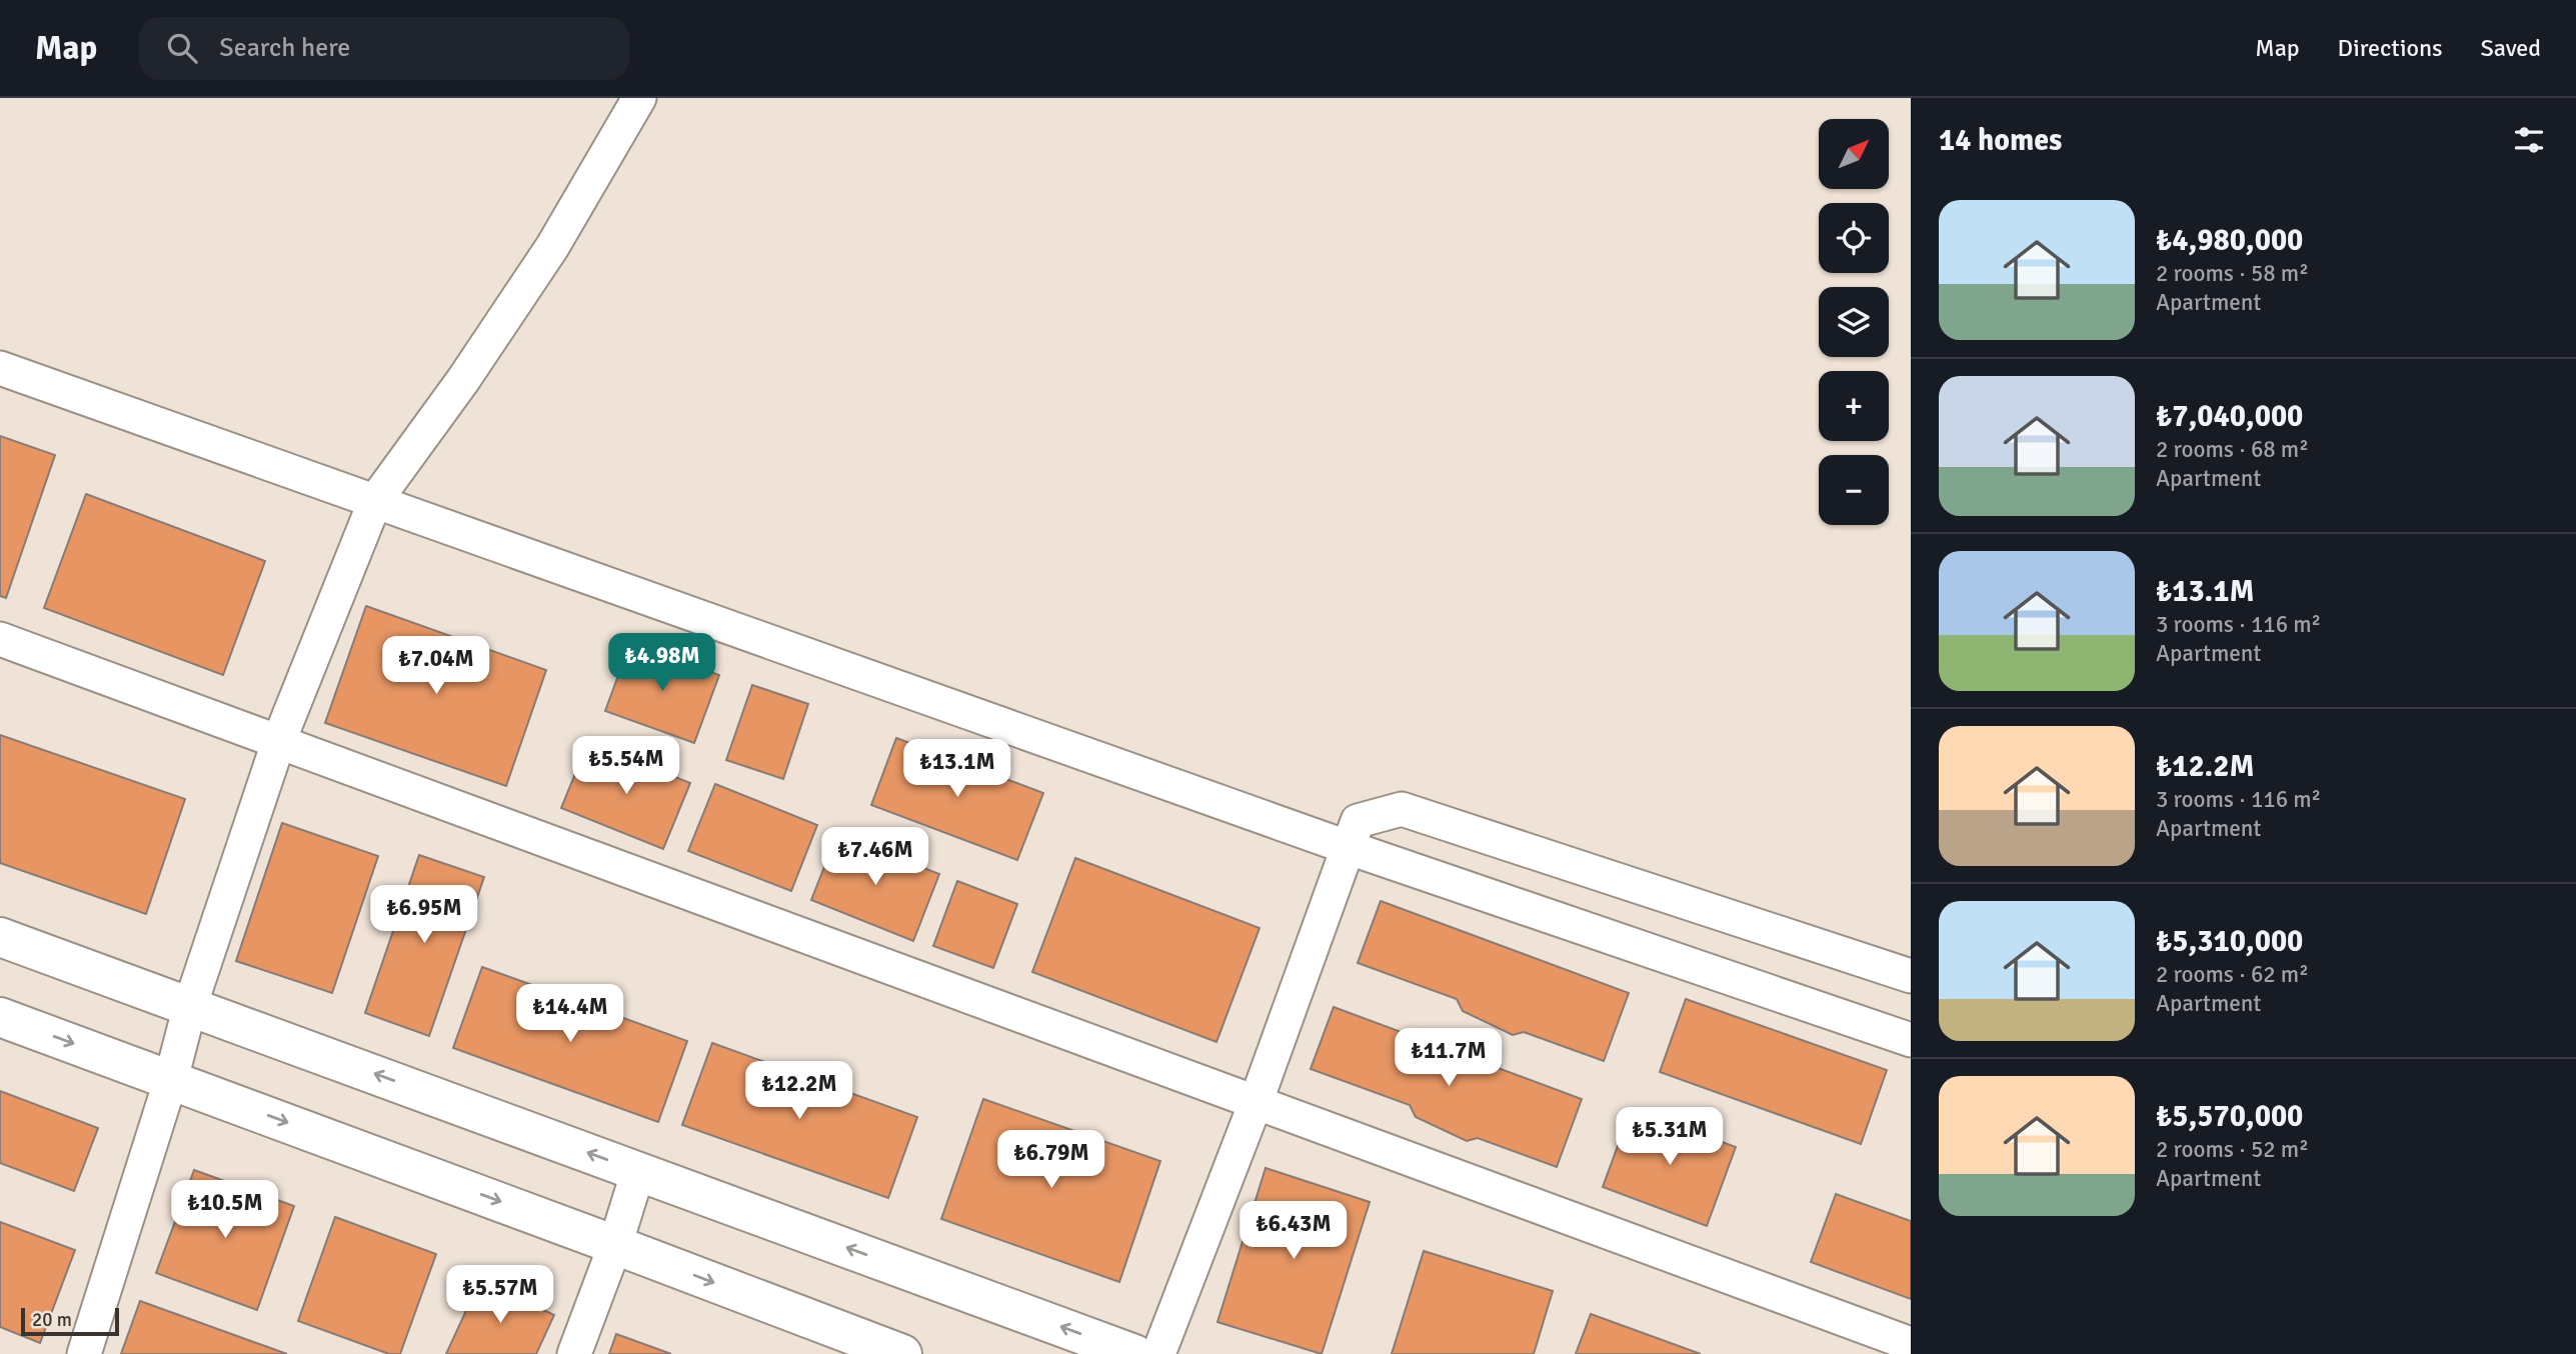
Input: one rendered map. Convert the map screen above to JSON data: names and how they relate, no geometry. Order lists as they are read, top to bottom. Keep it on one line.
{"scale_bar":"20 m","north":"top right","page":{"header":"Map","search":"Search here","nav":["Map","Directions","Saved"],"heading":"14 homes","map_buttons":["+","−"],"list":[{"name":"₺4,980,000","note":"2 rooms · 58 m² · Apartment"},{"name":"₺7,040,000","note":"2 rooms · 68 m² · Apartment"},{"name":"₺13.1M","note":"3 rooms · 116 m² · Apartment"},{"name":"₺12.2M","note":"3 rooms · 116 m² · Apartment"},{"name":"₺5,310,000","note":"2 rooms · 62 m² · Apartment"},{"name":"₺5,570,000","note":"2 rooms · 52 m² · Apartment"}],"price":["₺4.98M","₺7.04M","₺5.54M","₺13.1M","₺7.46M","₺6.95M","₺14.4M","₺11.7M","₺12.2M","₺5.31M","₺6.79M","₺10.5M","₺6.43M","₺5.57M"],"scale":"20 m"}}
